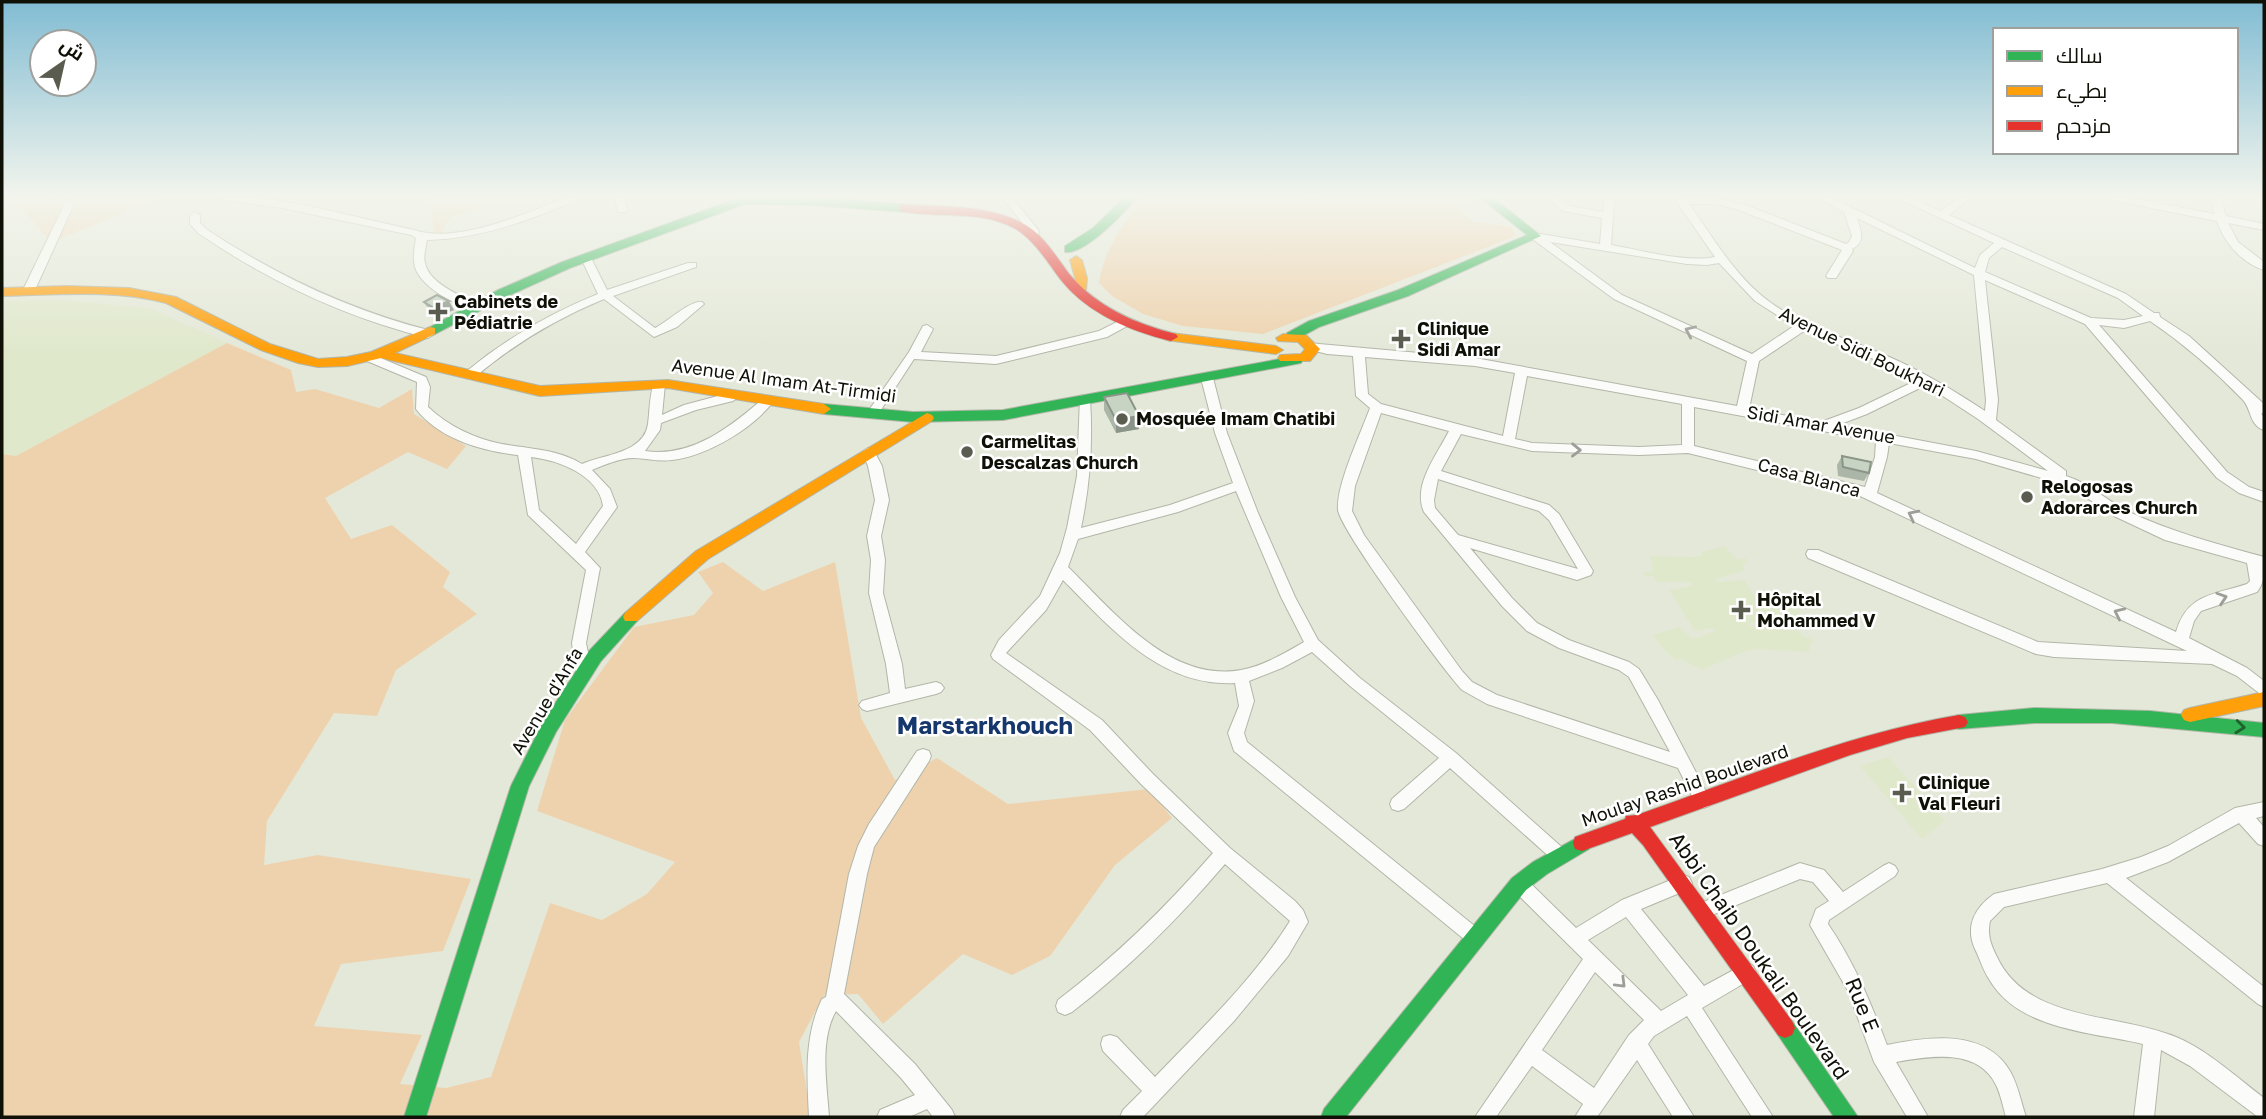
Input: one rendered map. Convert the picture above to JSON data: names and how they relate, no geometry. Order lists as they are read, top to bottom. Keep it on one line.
{"streets":{"street":["Avenue Sidi Boukhari","Avenue Al Imam At-Tirmidi","Sidi Amar Avenue","Casa Blanca","Avenue d'Anfa","Moulay Rashid Boulevard","Abbi Chaib Doukali Boulevard","Rue E"]},"crossings":[["Avenue Sidi Boukhari","Sidi Amar Avenue"],["Avenue Al Imam At-Tirmidi","Sidi Amar Avenue"],["Avenue Al Imam At-Tirmidi","Avenue d'Anfa"],["Moulay Rashid Boulevard","Abbi Chaib Doukali Boulevard"]],"districts":["Marstarkhouch"],"places":{"health":["Cabinets de Pédiatrie","Clinique Sidi Amar","Hôpital Mohammed V","Clinique Val Fleuri"],"other":["Mosquée Imam Chatibi","Carmelitas Descalzas Church","Relogosas Adorarces Church"]},"legend":["سالك","بطيء","مزدحم"],"north":"top right"}
